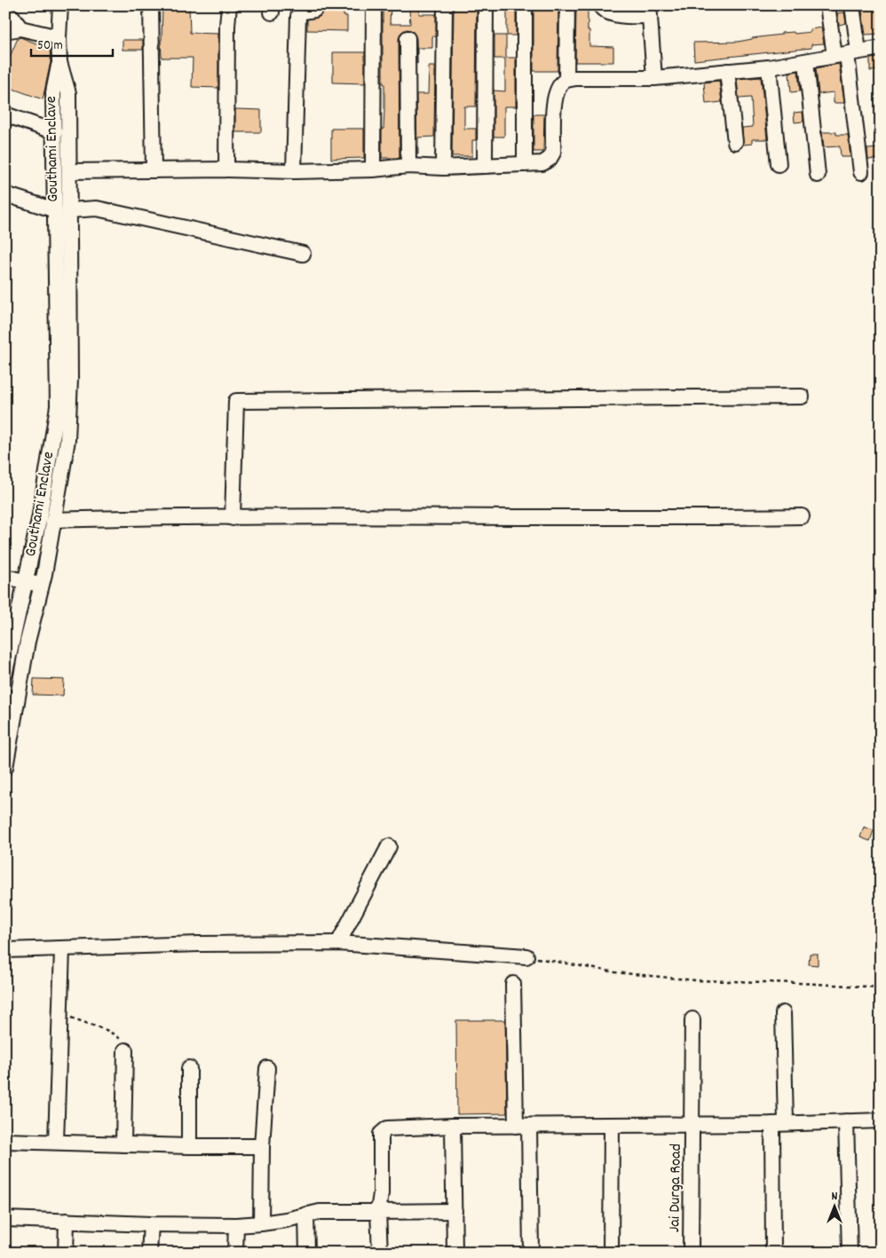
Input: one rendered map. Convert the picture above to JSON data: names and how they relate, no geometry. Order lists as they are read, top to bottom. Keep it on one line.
{"streets":{"street":["Gouthami Enclave","Jai Durga Road"]},"scale_bar":"50 m","north":"top"}
